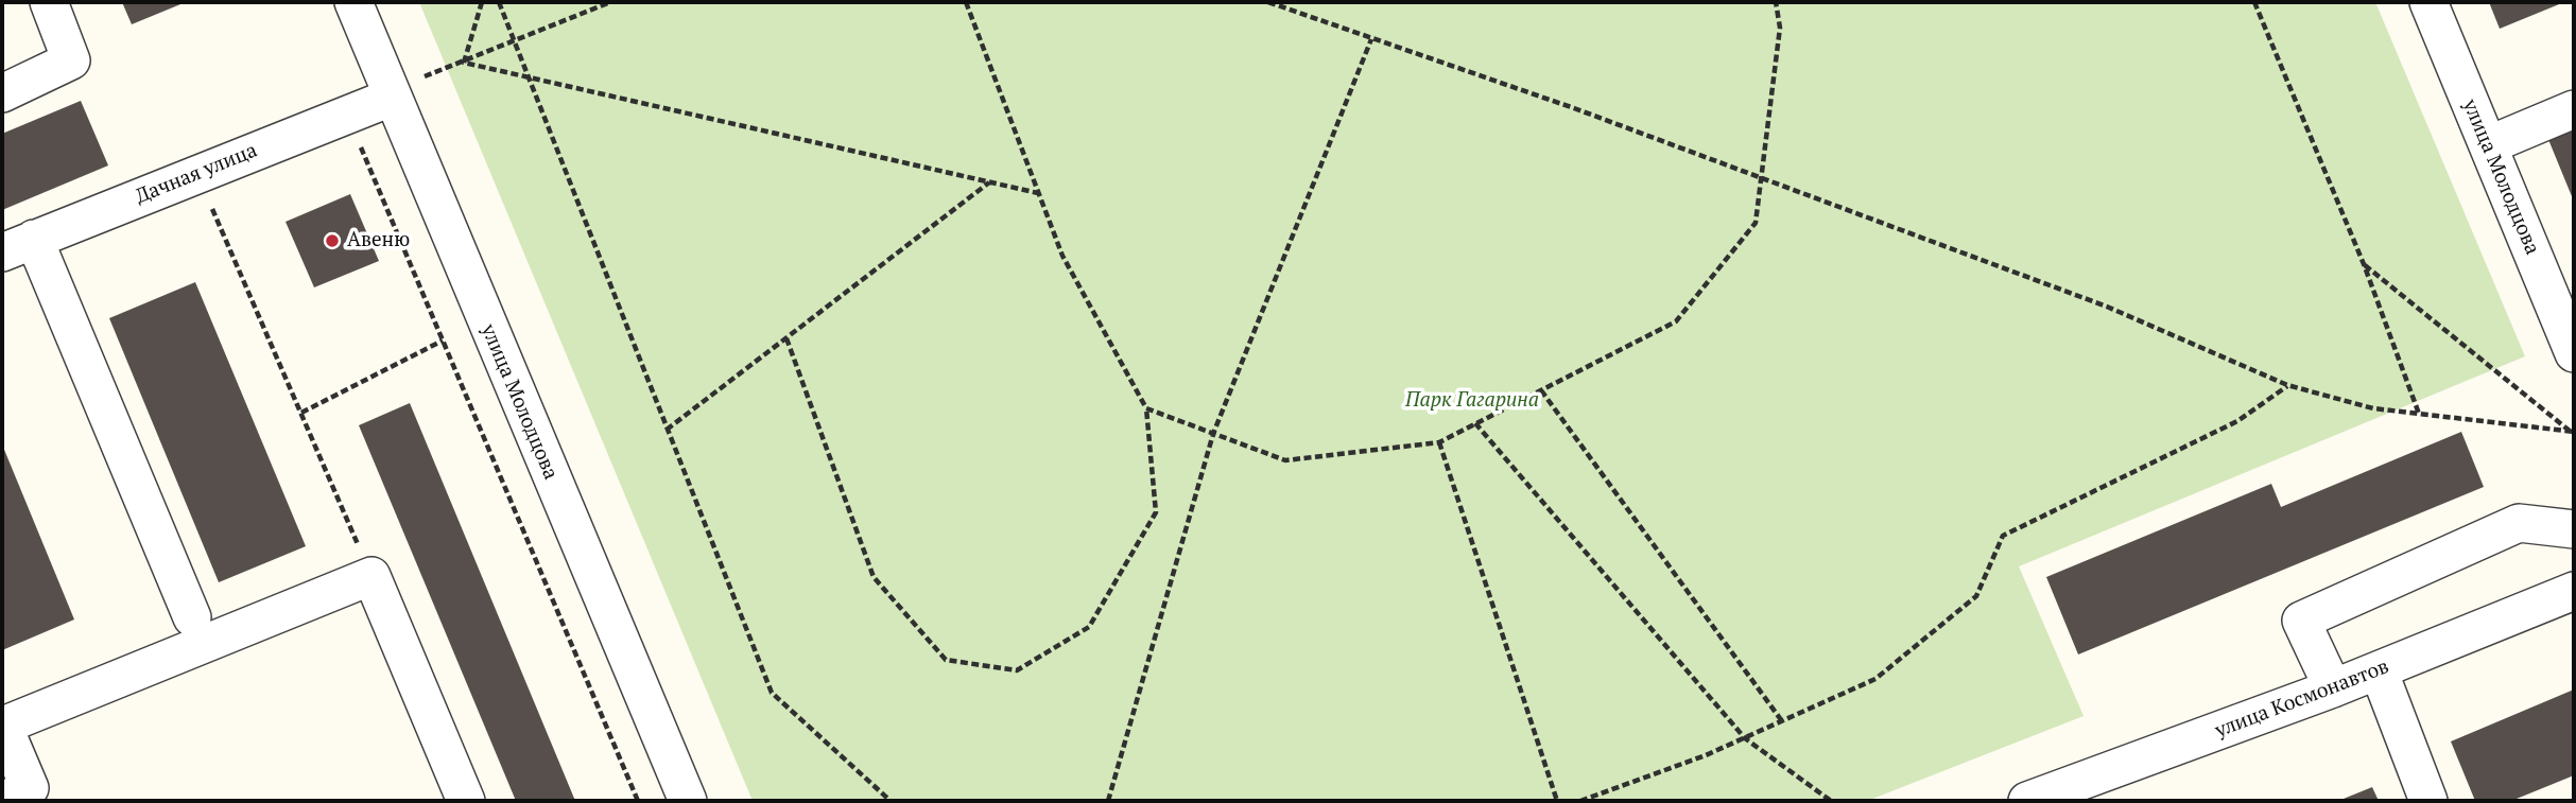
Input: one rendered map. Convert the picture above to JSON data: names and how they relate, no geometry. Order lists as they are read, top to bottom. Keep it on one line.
{"streets":{"street":["Дачная улица","улица Молодцова","улица Космонавтов"]},"crossings":[["Дачная улица","улица Молодцова"]],"parks":["Парк Гагарина"],"places":["Авеню"]}
